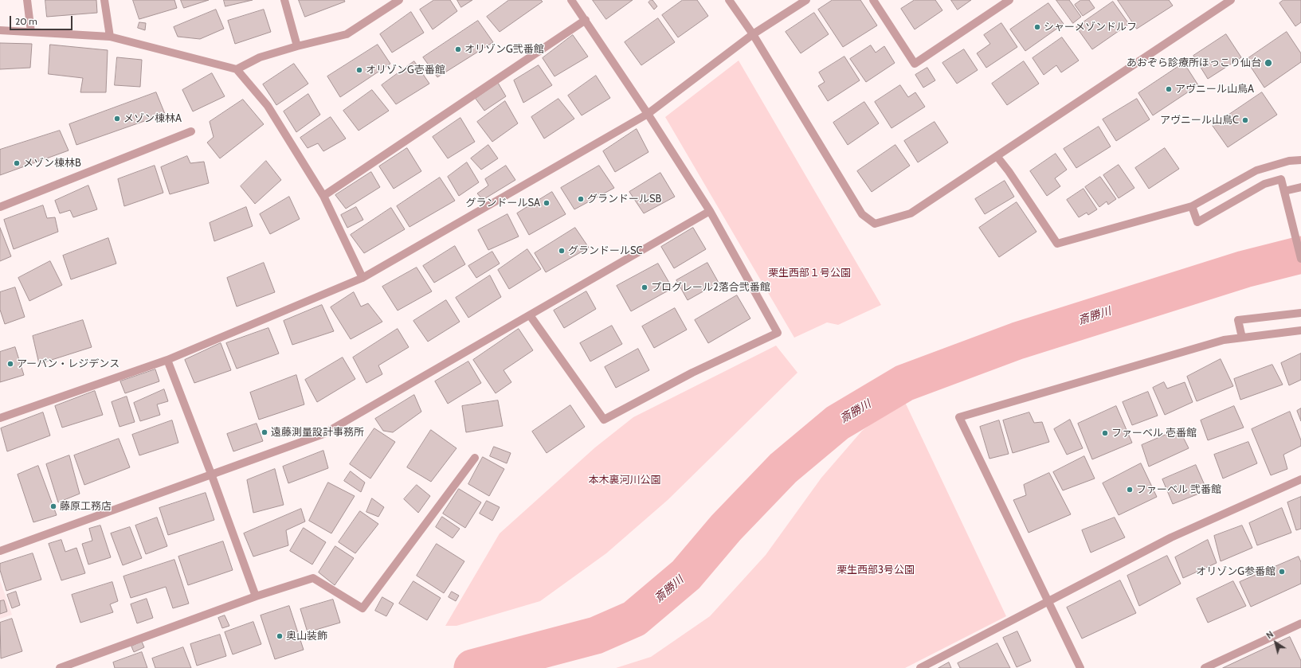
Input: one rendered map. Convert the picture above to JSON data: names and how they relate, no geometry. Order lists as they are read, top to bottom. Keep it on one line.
{"water":["斎勝川"],"parks":["栗生西部１号公園","本木裏河川公園","栗生西部3号公園"],"places":["シャーメゾンドルフ","オリゾンG弐番館","あおぞら診療所ほっこり仙台","オリゾンG壱番館","アヴニール山鳥A","メゾン棟林A","アヴニール山鳥C","メゾン棟林B","グランドールSB","グランドールSA","グランドールSC","プログレール2落合弐番館","アーバン・レジデンス","遠藤測量設計事務所","ファーベル 壱番館","ファーベル 弐番館","藤原工務店","オリゾンG参番館","奥山装飾"],"scale_bar":"20 m","north":"top left"}
